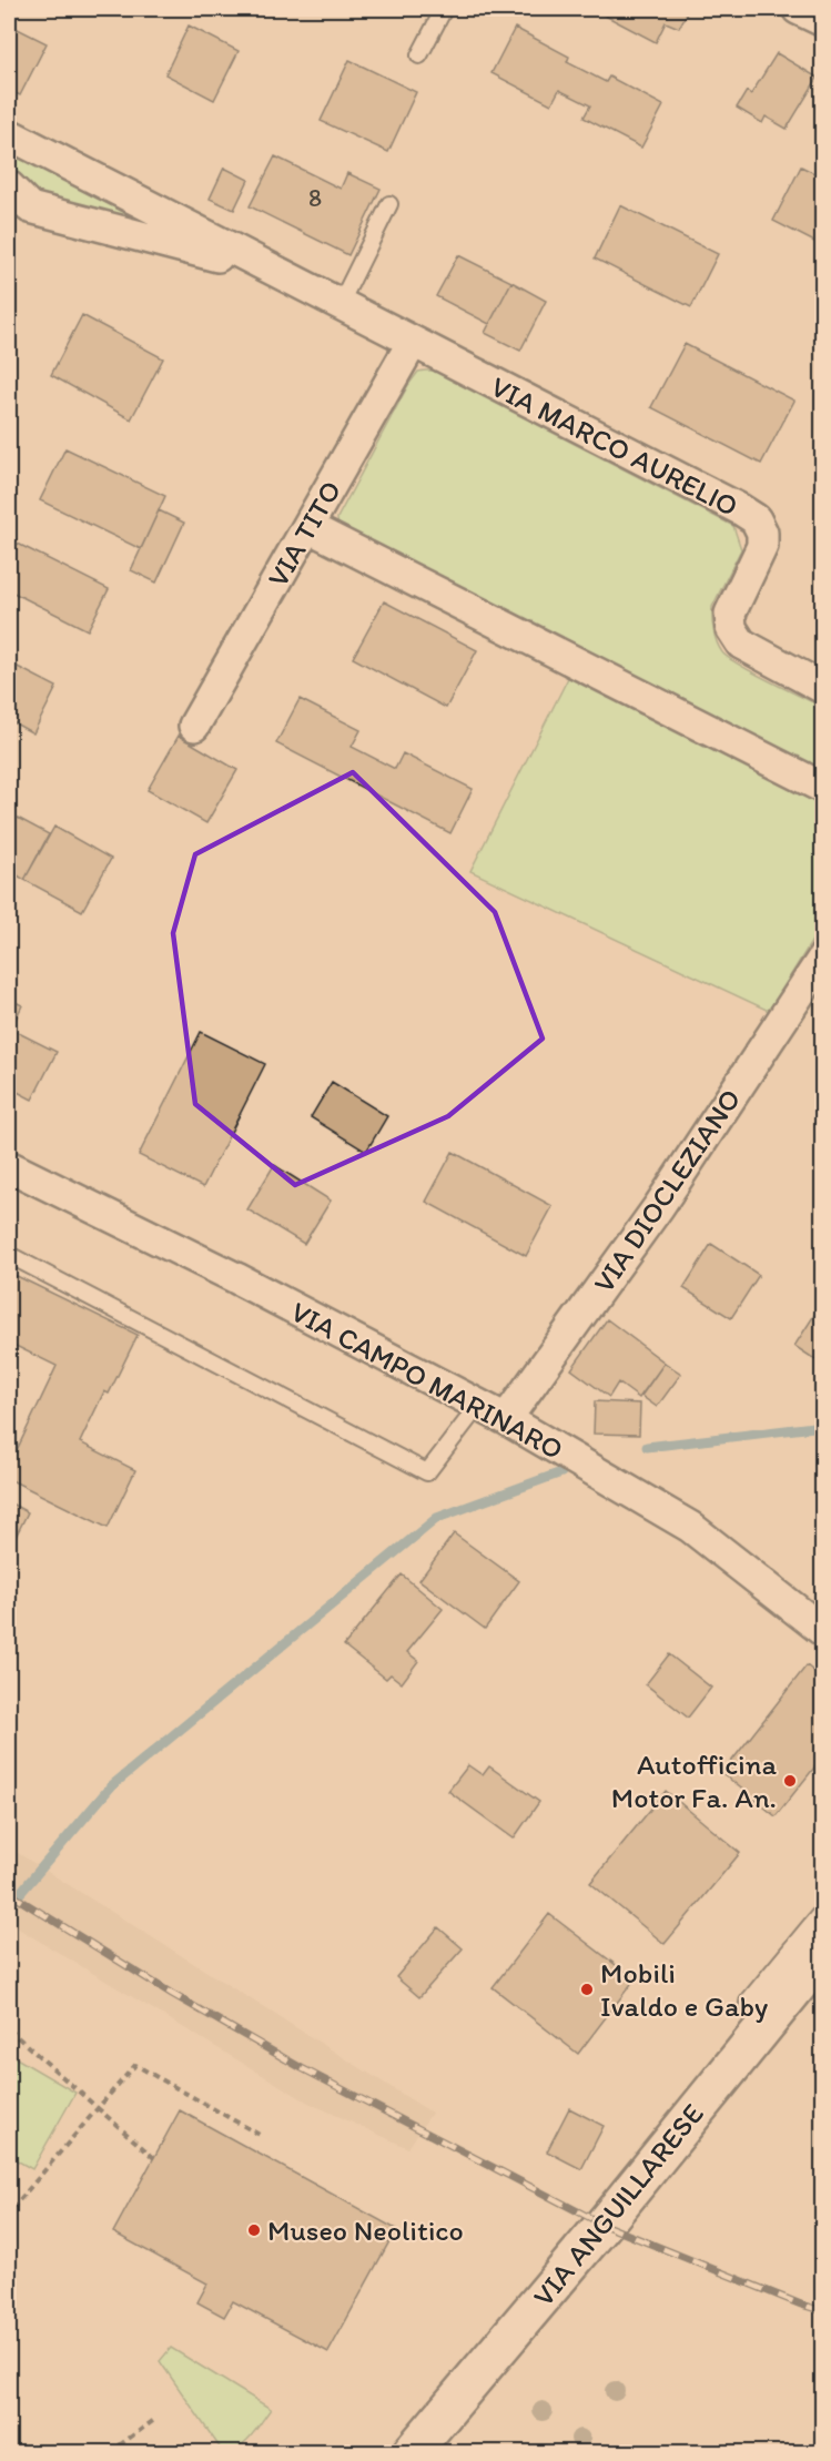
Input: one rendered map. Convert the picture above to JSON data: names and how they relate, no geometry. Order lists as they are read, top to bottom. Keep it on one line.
{"streets":{"main road":["VIA ANGUILLARESE"],"street":["VIA MARCO AURELIO","VIA TITO","VIA DIOCLEZIANO","VIA CAMPO MARINARO"]},"crossings":[["VIA MARCO AURELIO","VIA TITO"],["VIA DIOCLEZIANO","VIA CAMPO MARINARO"]],"places":["Autofficina Motor Fa. An.","Mobili Ivaldo e Gaby","Museo Neolitico"],"house_numbers":["8"]}
